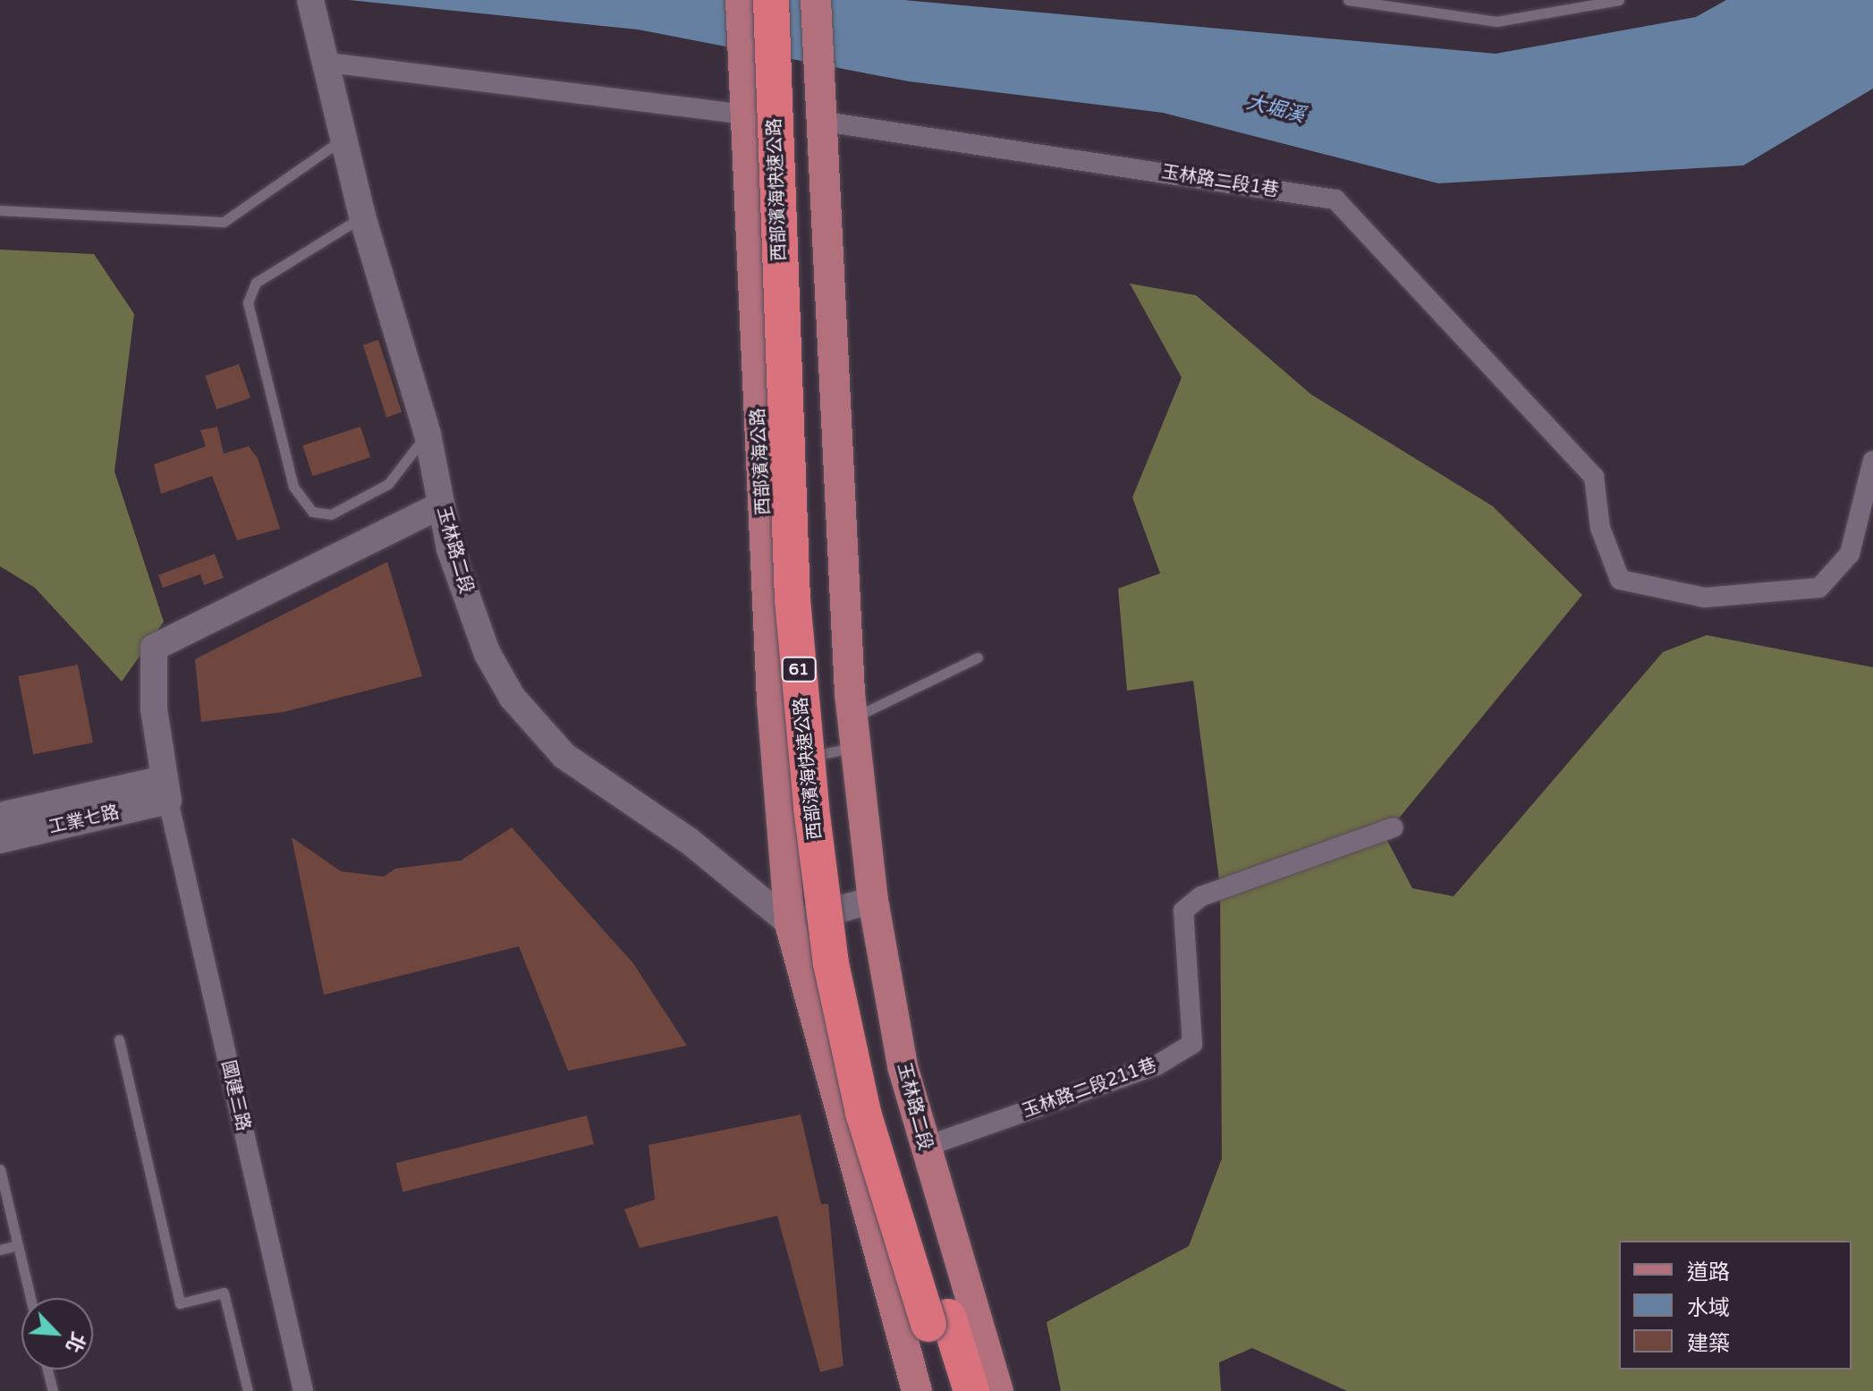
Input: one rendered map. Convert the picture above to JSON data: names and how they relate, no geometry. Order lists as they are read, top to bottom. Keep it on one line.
{"streets":{"highway":["西部濱海快速公路","61"],"main road":["西部濱海公路","玉林路二段"],"street":["玉林路二段1巷","工業七路","玉林路二段211巷","國建三路"]},"crossings":[["西部濱海公路","玉林路二段"],["西部濱海公路","61"],["玉林路二段","61"],["玉林路二段","玉林路二段211巷"],["工業七路","國建三路"]],"water":["大堀溪"],"legend":["道路","水域","建築"],"north":"bottom right"}
